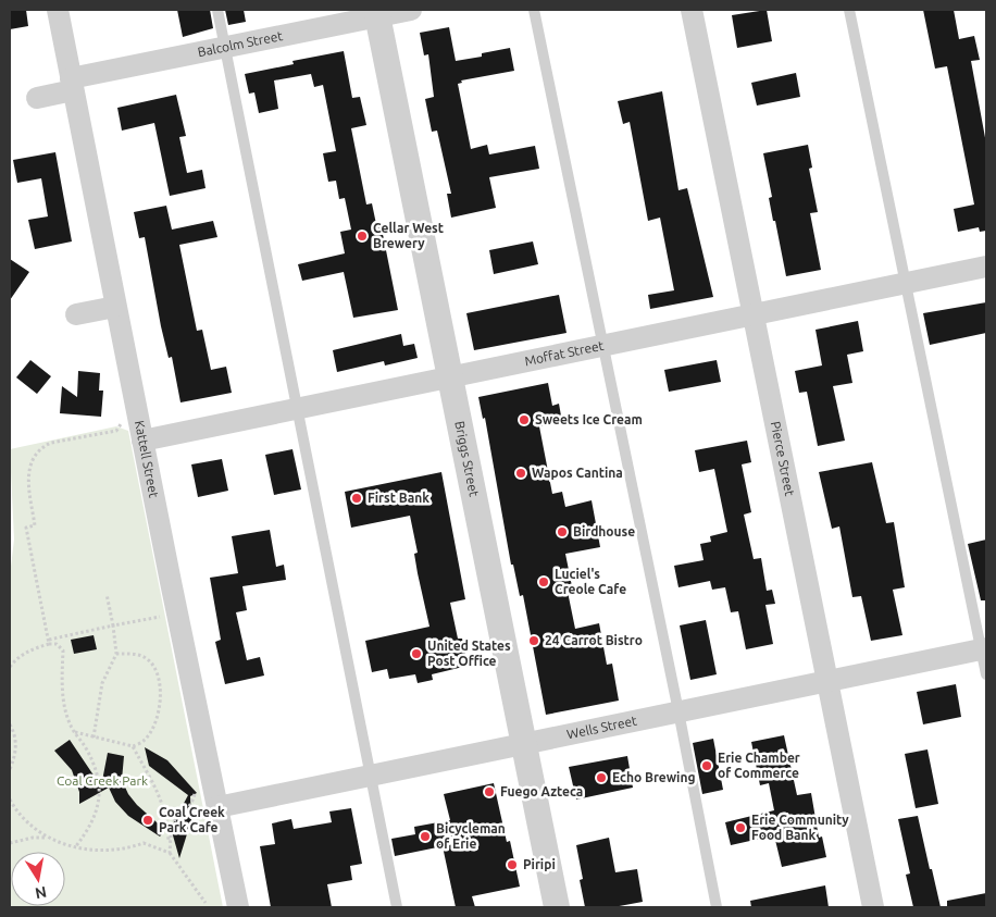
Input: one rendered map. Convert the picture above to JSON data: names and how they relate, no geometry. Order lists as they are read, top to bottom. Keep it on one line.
{"streets":{"street":["Balcolm Street","Moffat Street","Briggs Street","Pierce Street","Kattell Street","Wells Street"]},"crossings":[["Balcolm Street","Briggs Street"],["Balcolm Street","Kattell Street"],["Moffat Street","Briggs Street"],["Moffat Street","Pierce Street"],["Moffat Street","Kattell Street"],["Briggs Street","Wells Street"],["Pierce Street","Wells Street"],["Kattell Street","Wells Street"]],"parks":["Coal Creek Park"],"places":["Cellar West Brewery","Sweets Ice Cream","Wapos Cantina","First Bank","Birdhouse","Luciel's Creole Cafe","24 Carrot Bistro","United States Post Office","Erie Chamber of Commerce","Echo Brewing","Fuego Azteca","Coal Creek Park Cafe","Erie Community Food Bank","Bicycleman of Erie","Piripi"],"north":"bottom"}
